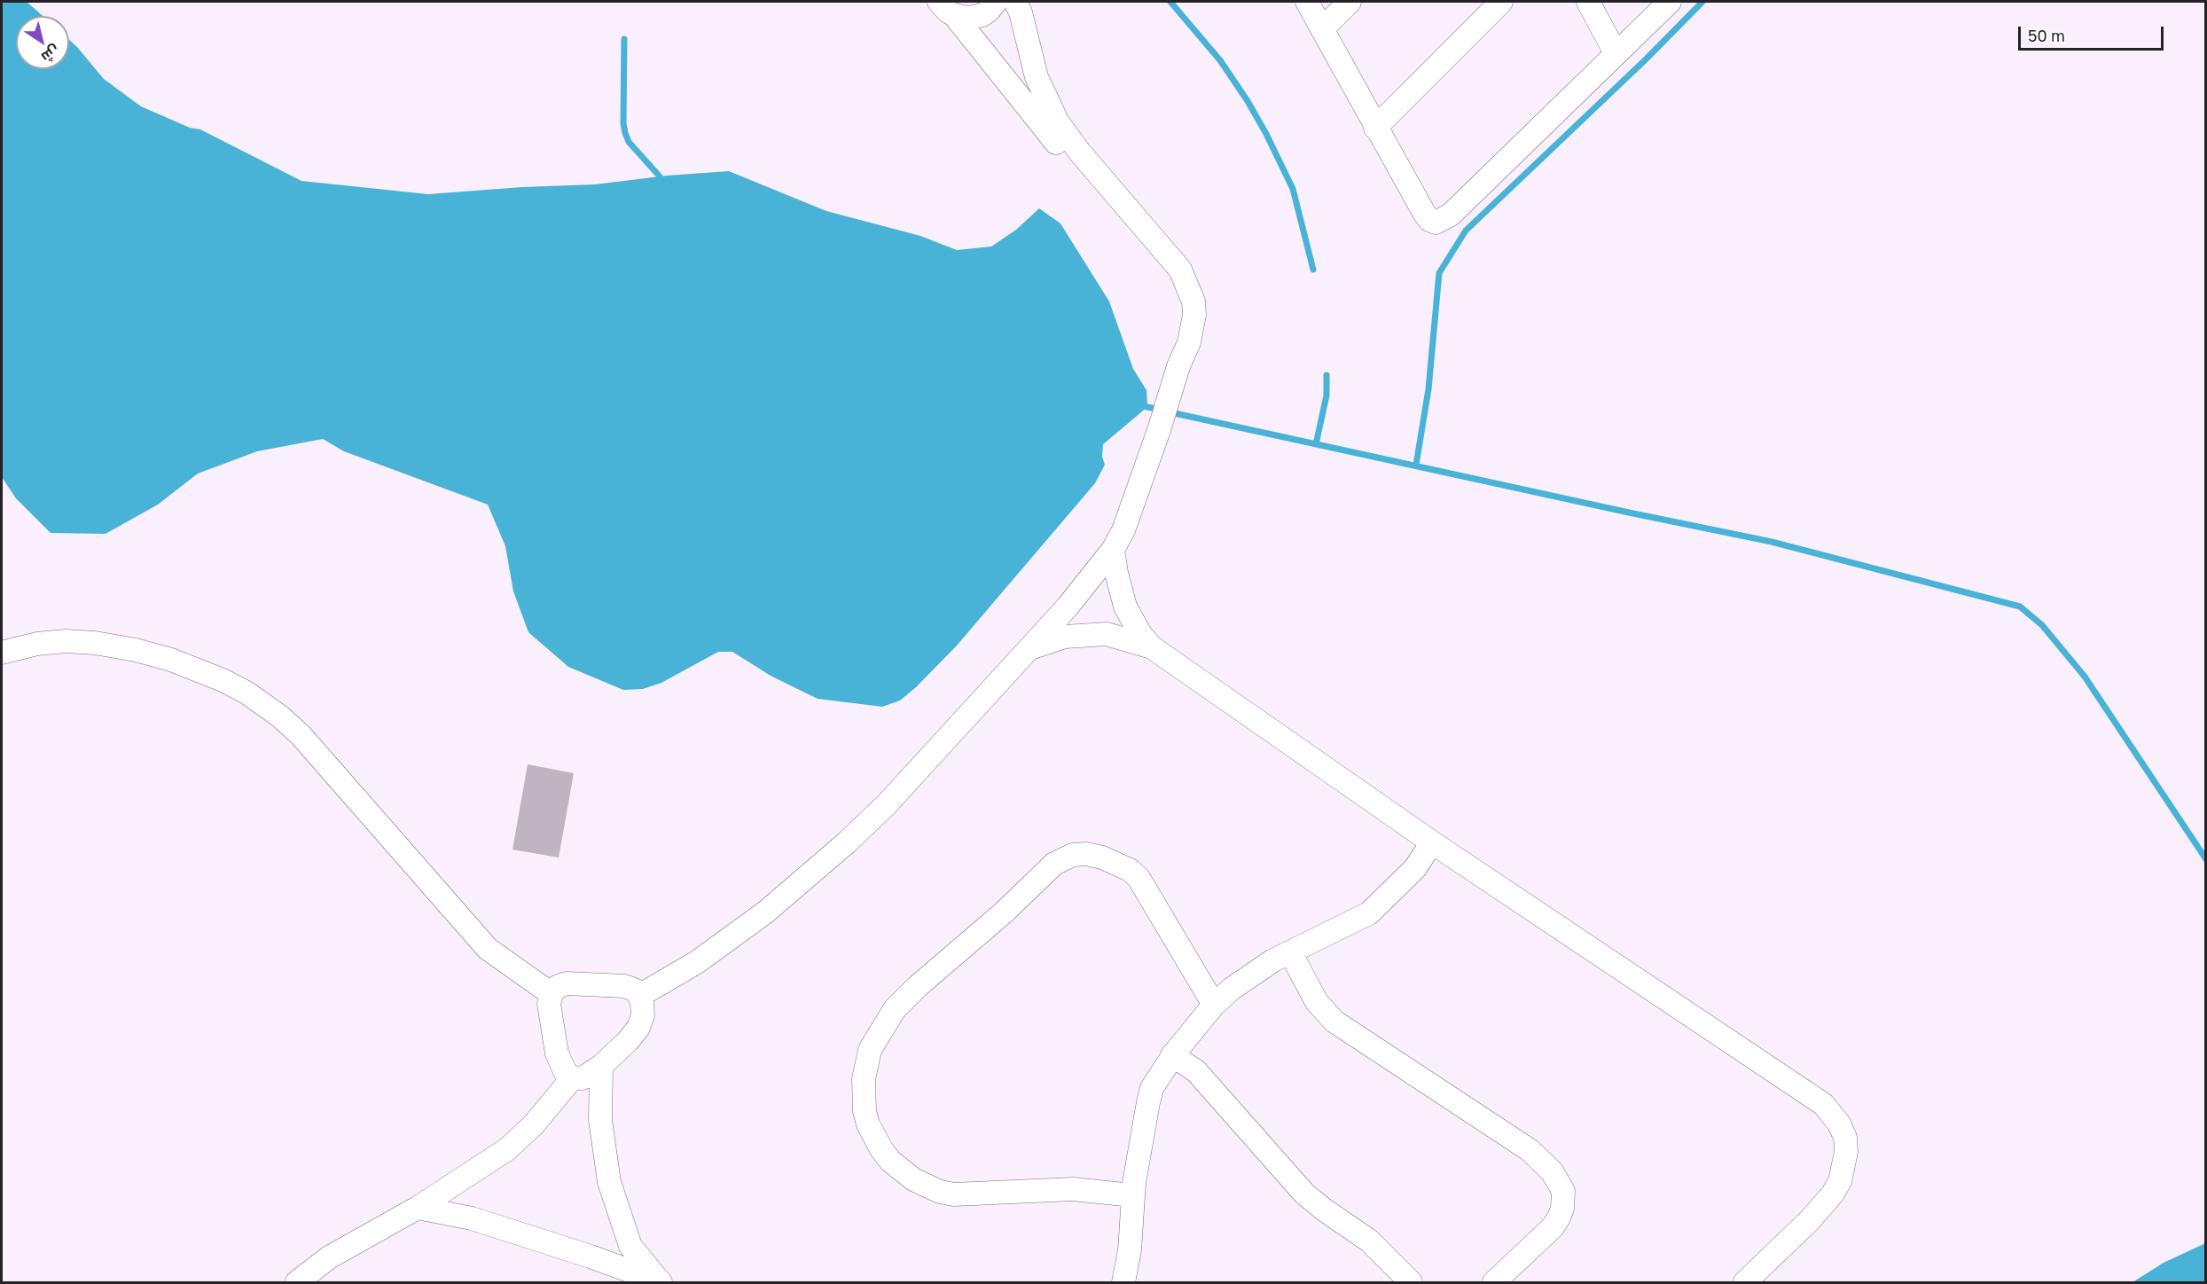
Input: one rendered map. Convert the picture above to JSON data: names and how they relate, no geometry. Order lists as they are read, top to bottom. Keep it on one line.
{"scale_bar":"50 m","north":"bottom right"}
